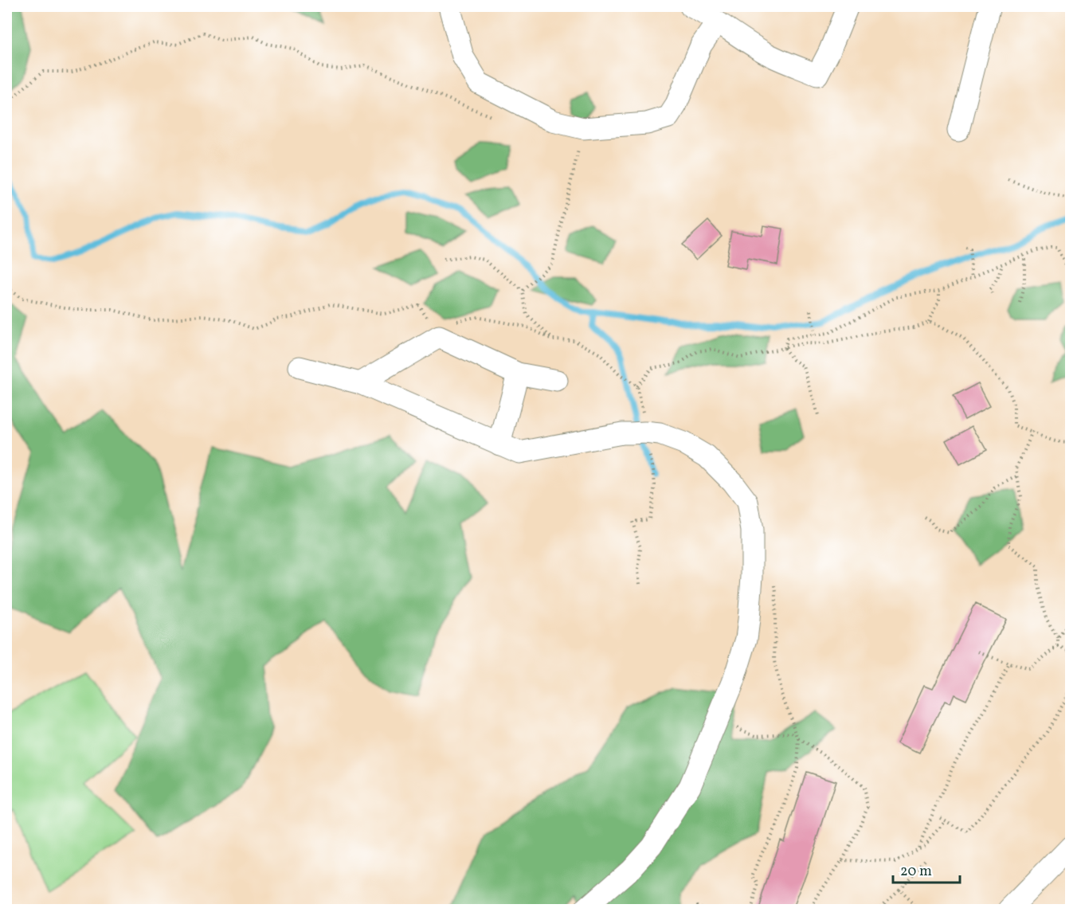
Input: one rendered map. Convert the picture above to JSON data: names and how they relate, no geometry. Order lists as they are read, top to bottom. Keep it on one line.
{"scale_bar":"20 m"}
